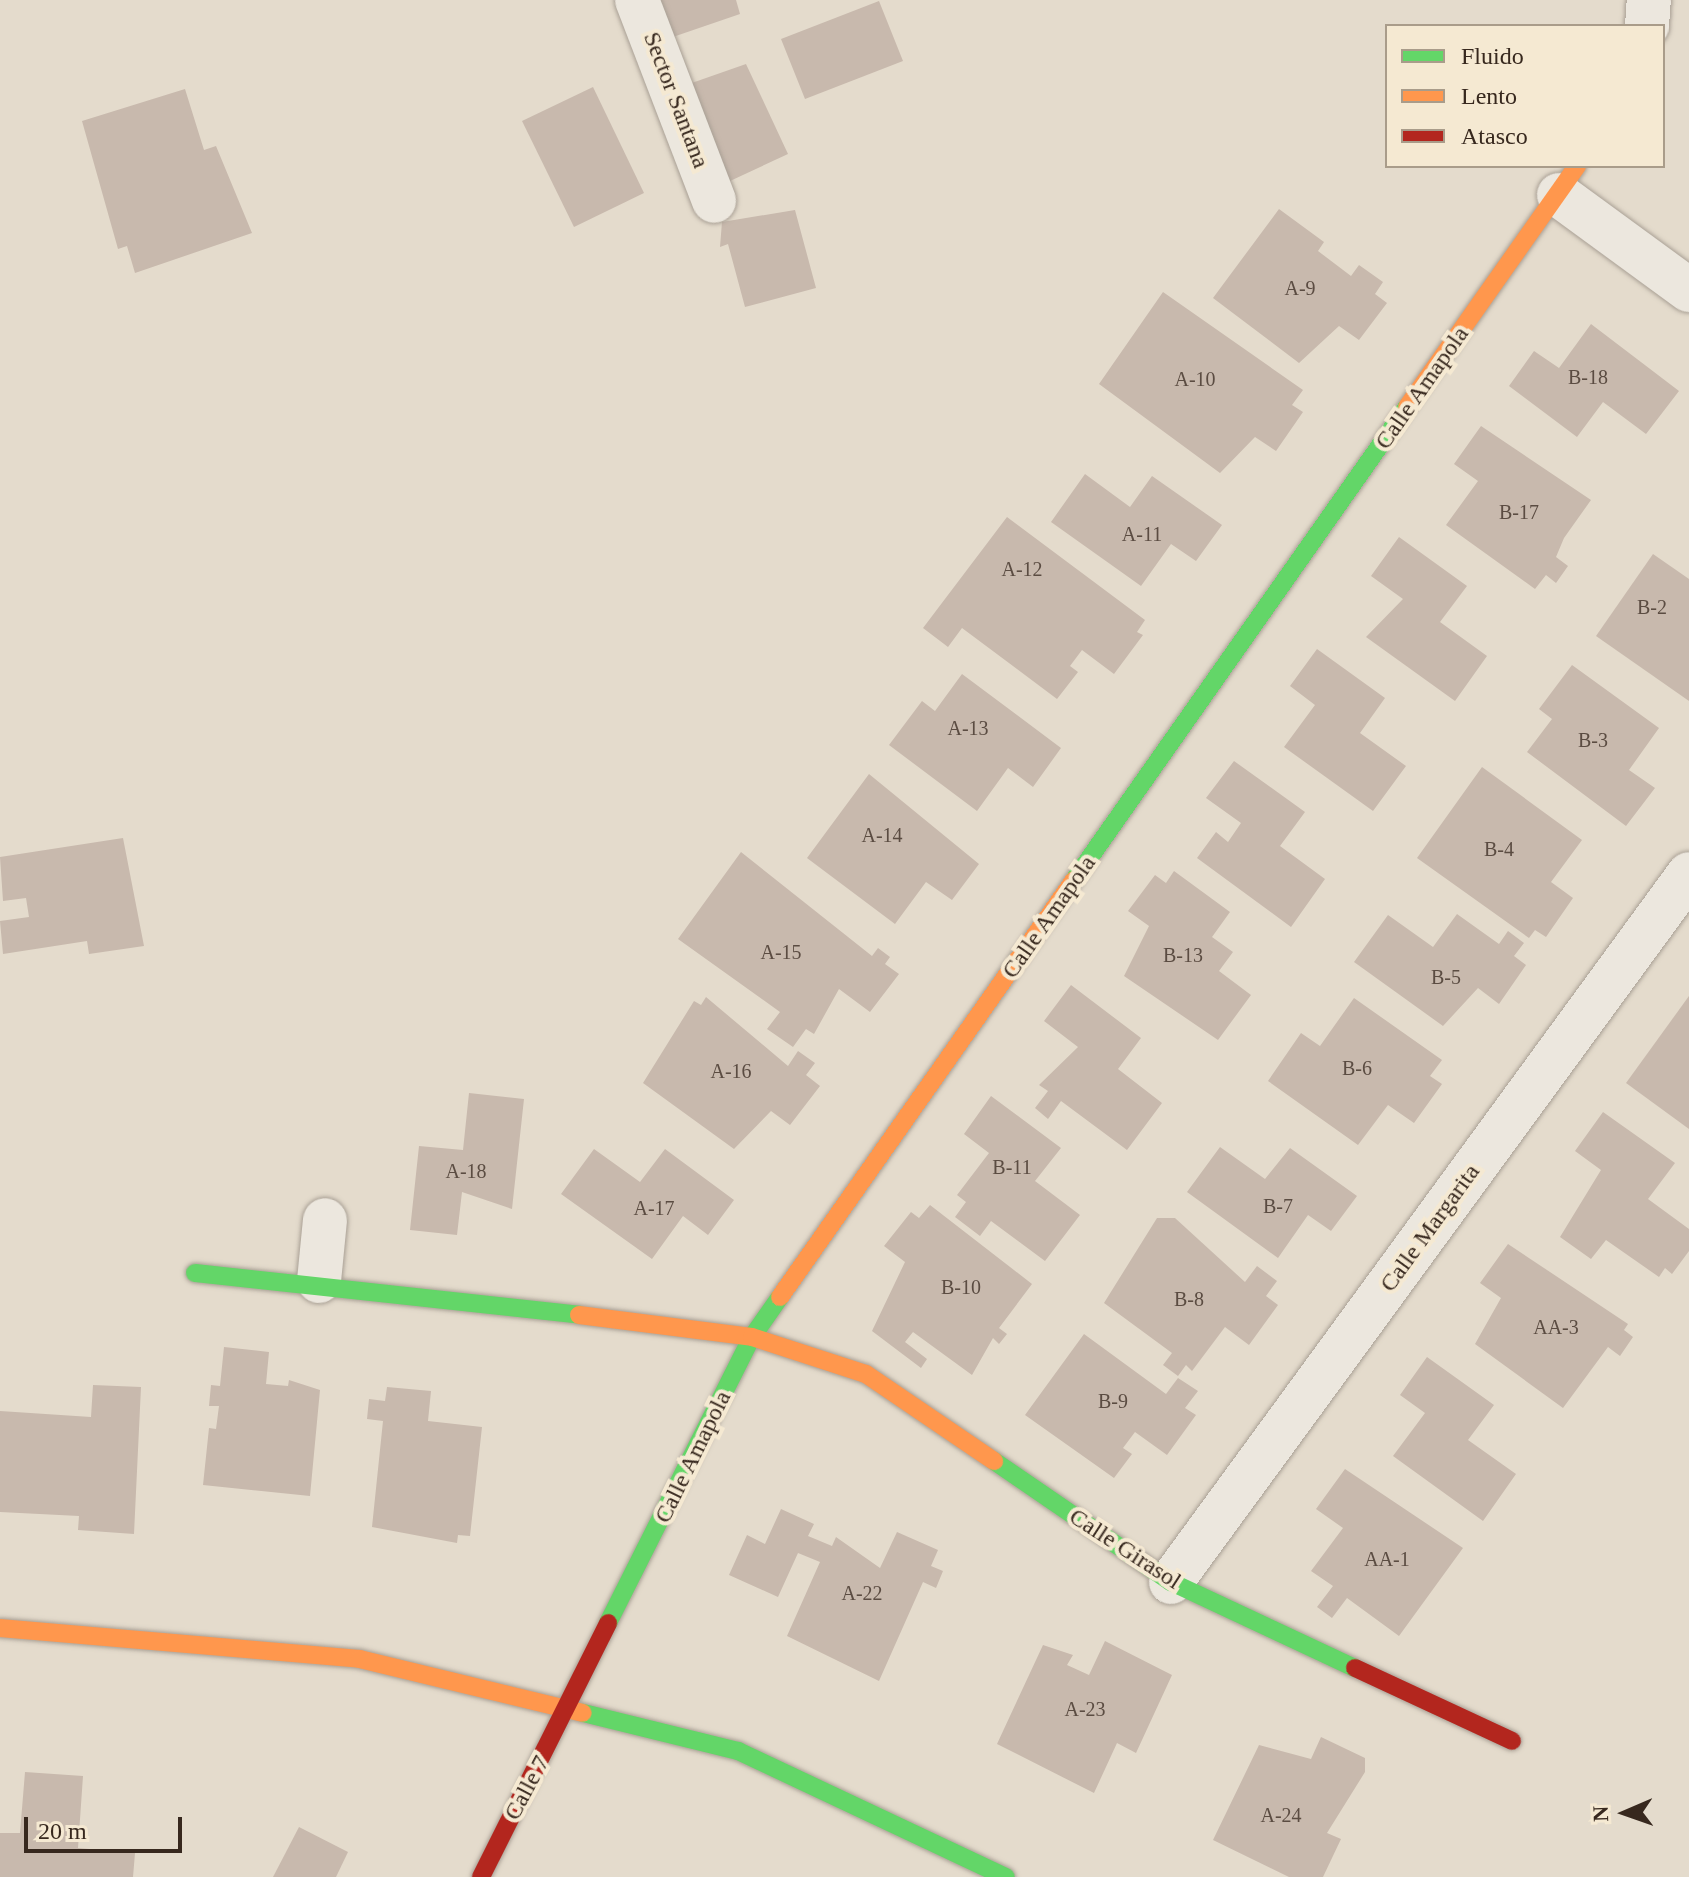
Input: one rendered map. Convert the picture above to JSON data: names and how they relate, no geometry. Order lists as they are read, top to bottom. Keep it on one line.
{"streets":{"street":["Sector Santana","Calle Amapola","Calle Margarita","Calle Girasol","Calle 7"]},"crossings":[["Calle Amapola","Calle Girasol"],["Calle Amapola","Calle 7"],["Calle Margarita","Calle Girasol"]],"house_numbers":["A-9","B-18","A-10","B-17","A-11","A-12","B-2","A-13","B-3","A-14","B-4","A-15","B-13","B-5","B-6","A-16","B-11","A-18","B-7","A-17","B-10","B-8","AA-3","B-9","AA-1","A-22","A-23","A-24"],"legend":["Fluido","Lento","Atasco"],"scale_bar":"20 m","north":"left"}
